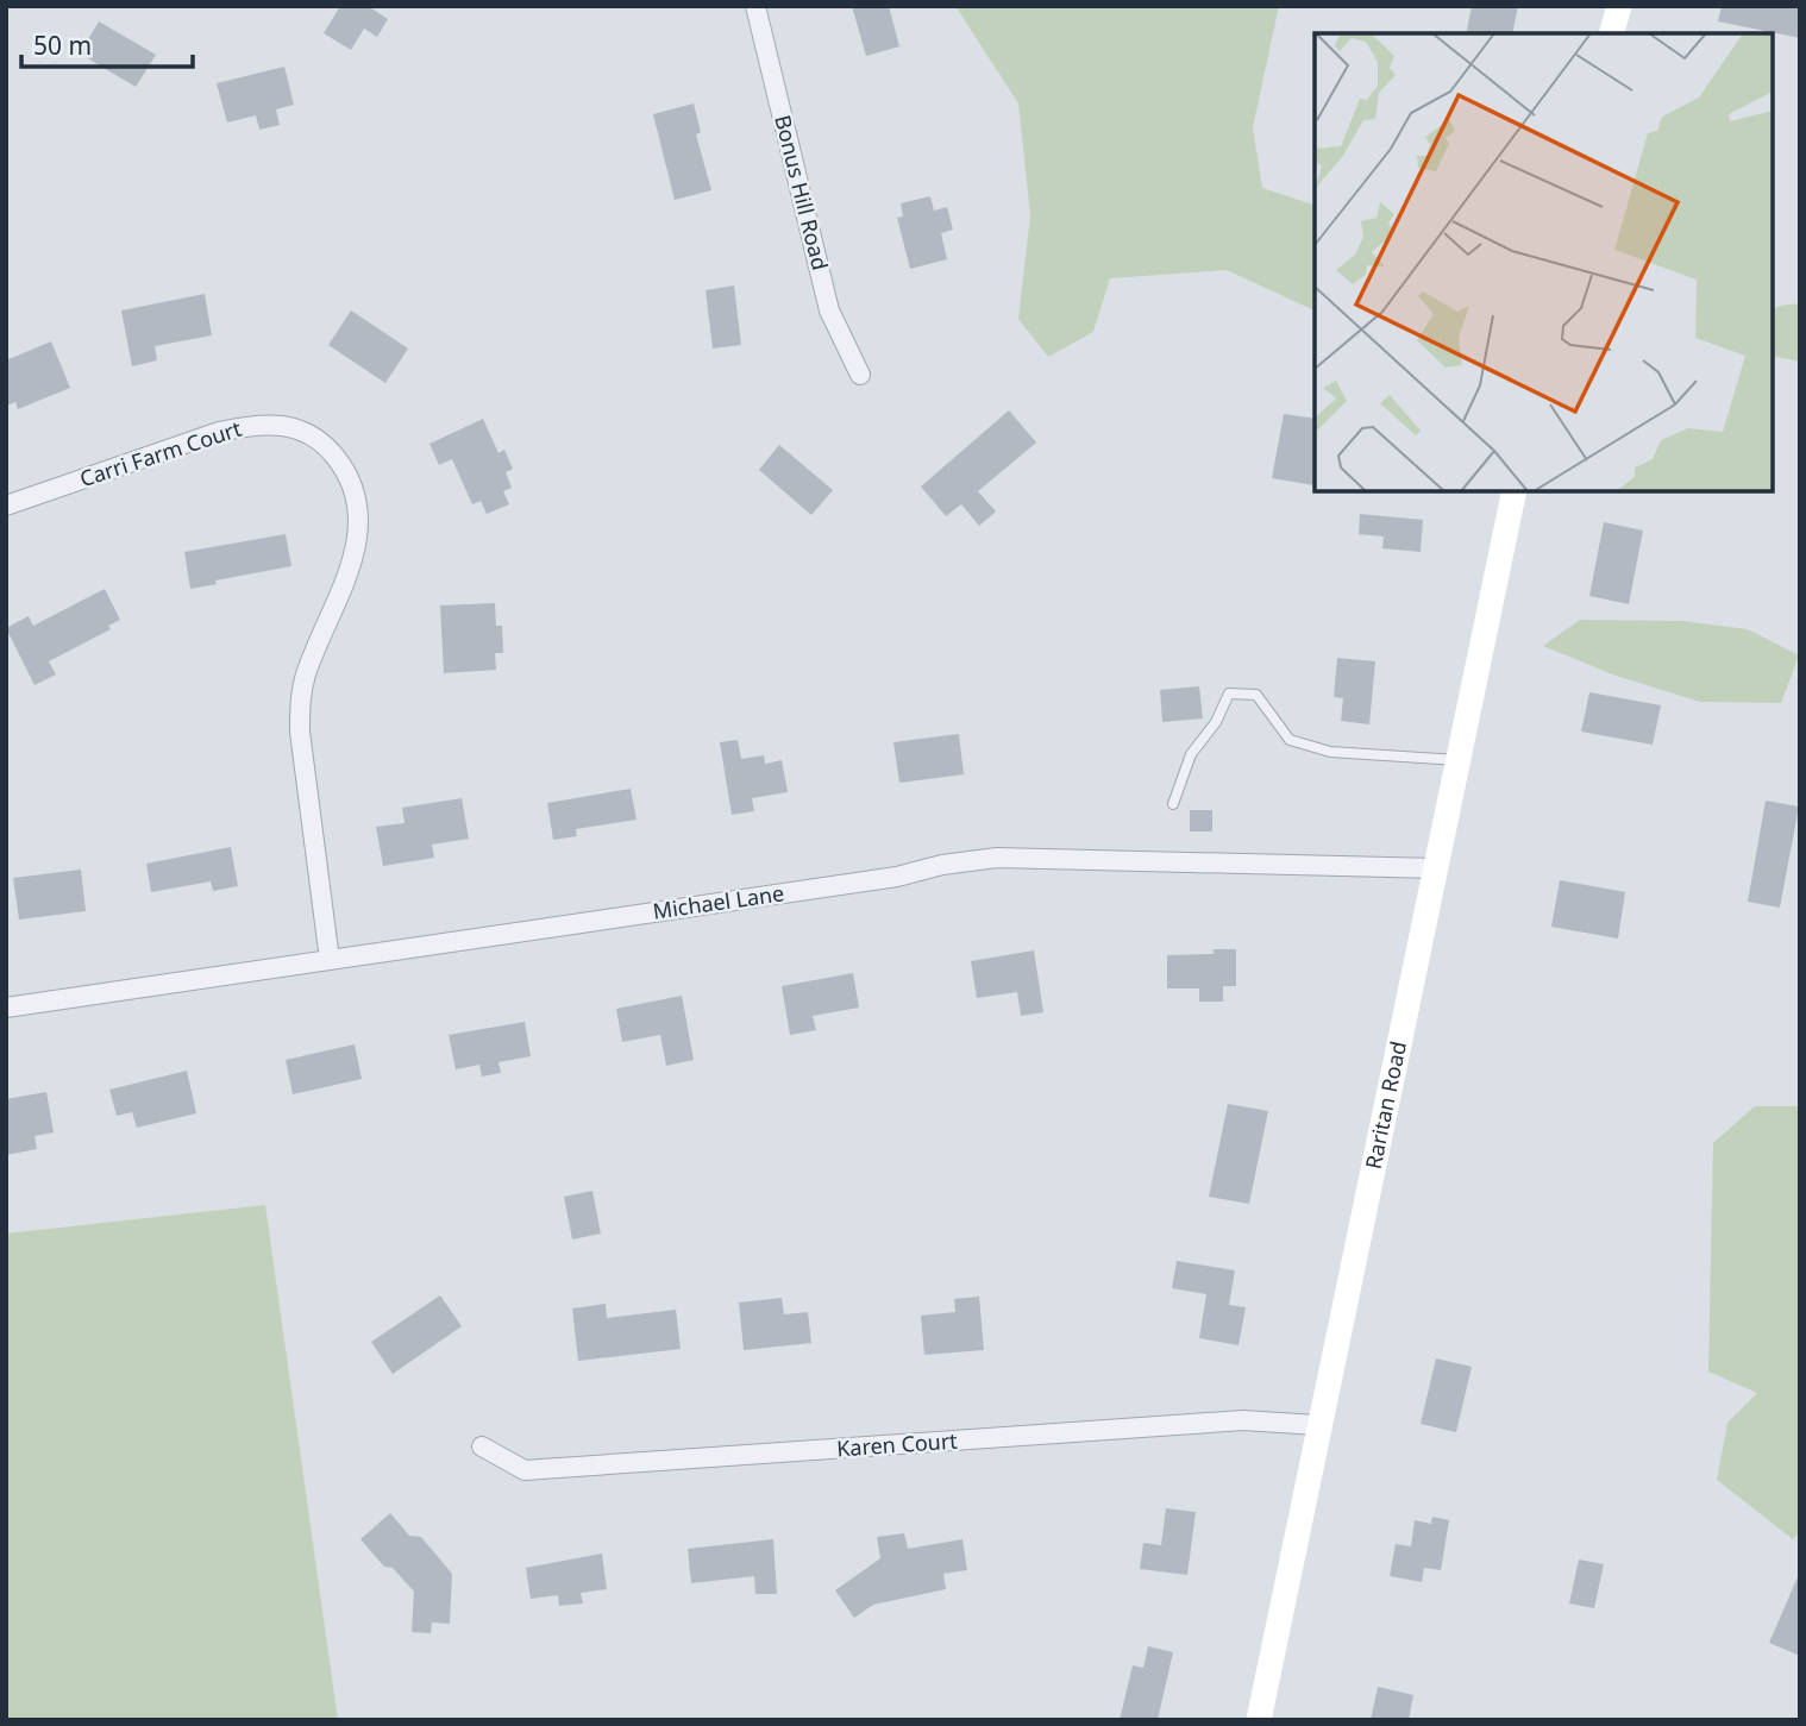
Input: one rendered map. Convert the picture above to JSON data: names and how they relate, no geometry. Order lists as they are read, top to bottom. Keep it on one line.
{"streets":{"street":["Bonus Hill Road","Carri Farm Court","Michael Lane","Raritan Road","Karen Court"]},"crossings":[["Carri Farm Court","Michael Lane"],["Michael Lane","Raritan Road"],["Raritan Road","Karen Court"]],"scale_bar":"50 m"}
